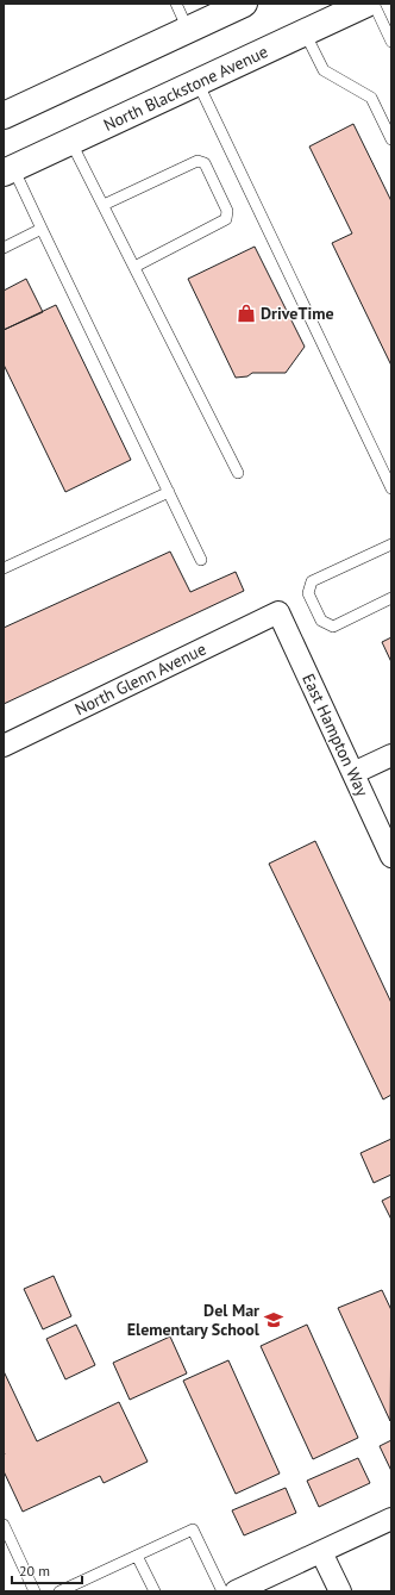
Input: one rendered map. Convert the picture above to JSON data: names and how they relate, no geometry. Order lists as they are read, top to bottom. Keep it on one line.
{"streets":{"main road":["North Blackstone Avenue"],"street":["North Glenn Avenue","East Hampton Way"]},"crossings":[["North Glenn Avenue","East Hampton Way"]],"places":{"shop":["DriveTime"],"school or university":["Del Mar Elementary School"]},"scale_bar":"20 m"}
